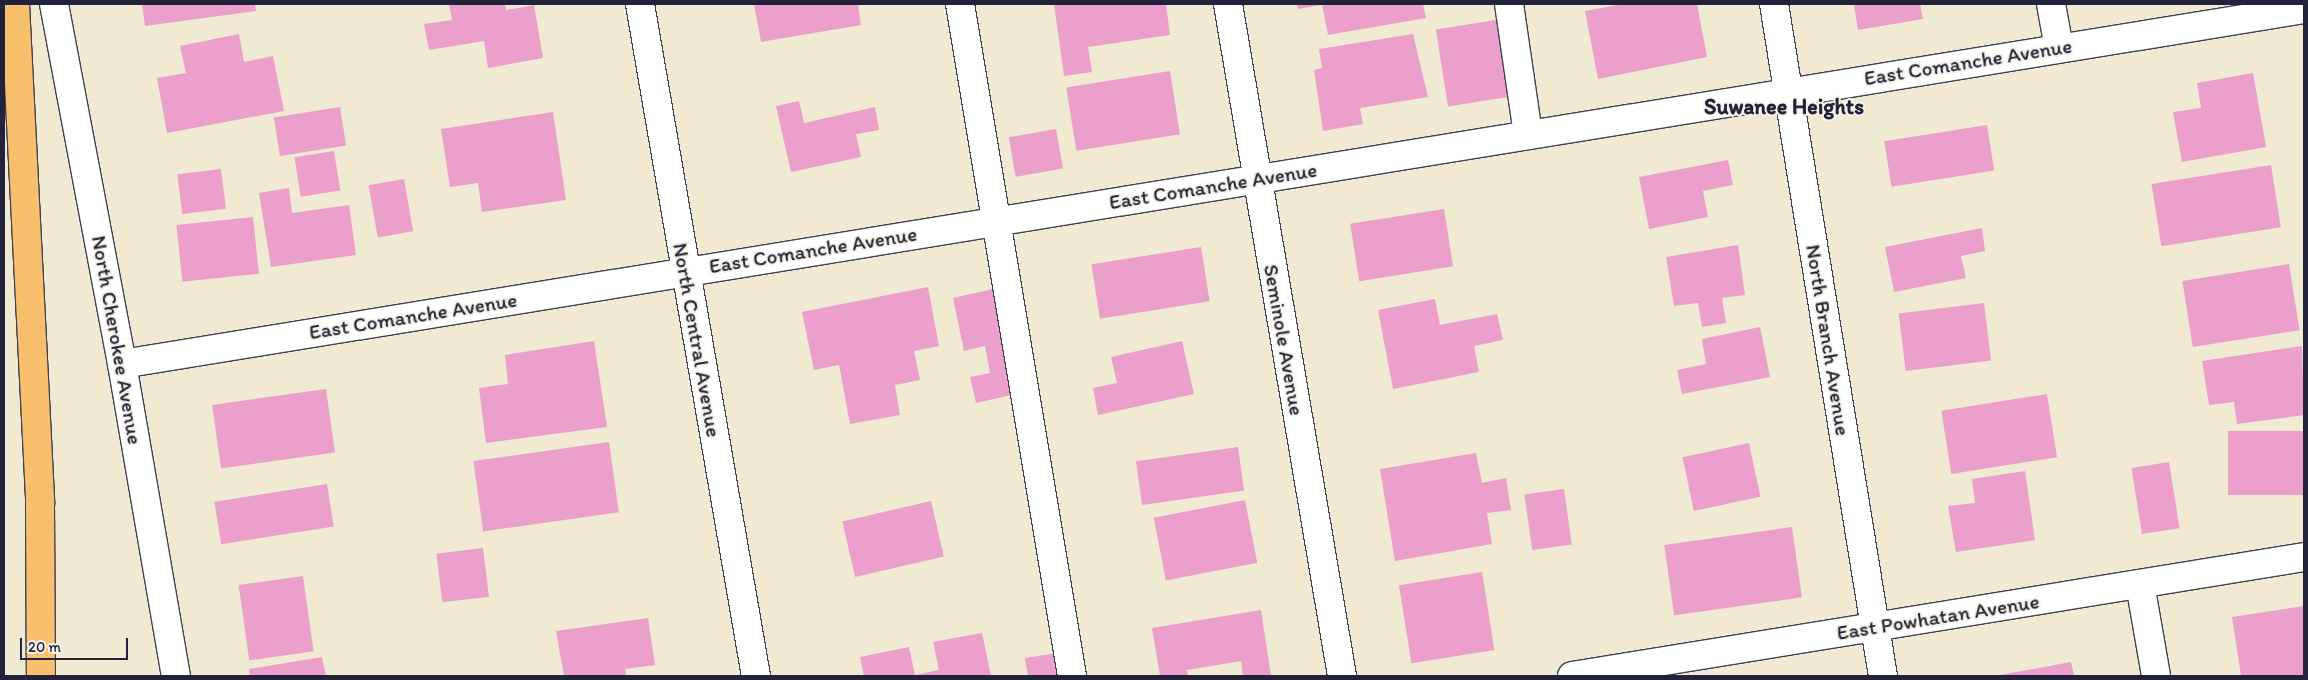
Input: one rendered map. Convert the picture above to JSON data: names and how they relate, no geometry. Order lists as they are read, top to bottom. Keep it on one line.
{"streets":{"street":["East Comanche Avenue","North Cherokee Avenue","North Central Avenue","Seminole Avenue","North Branch Avenue","East Powhatan Avenue"]},"crossings":[["East Comanche Avenue","North Cherokee Avenue"],["East Comanche Avenue","North Central Avenue"],["East Comanche Avenue","Seminole Avenue"],["East Comanche Avenue","North Branch Avenue"],["North Branch Avenue","East Powhatan Avenue"]],"districts":["Suwanee Heights"],"scale_bar":"20 m"}
